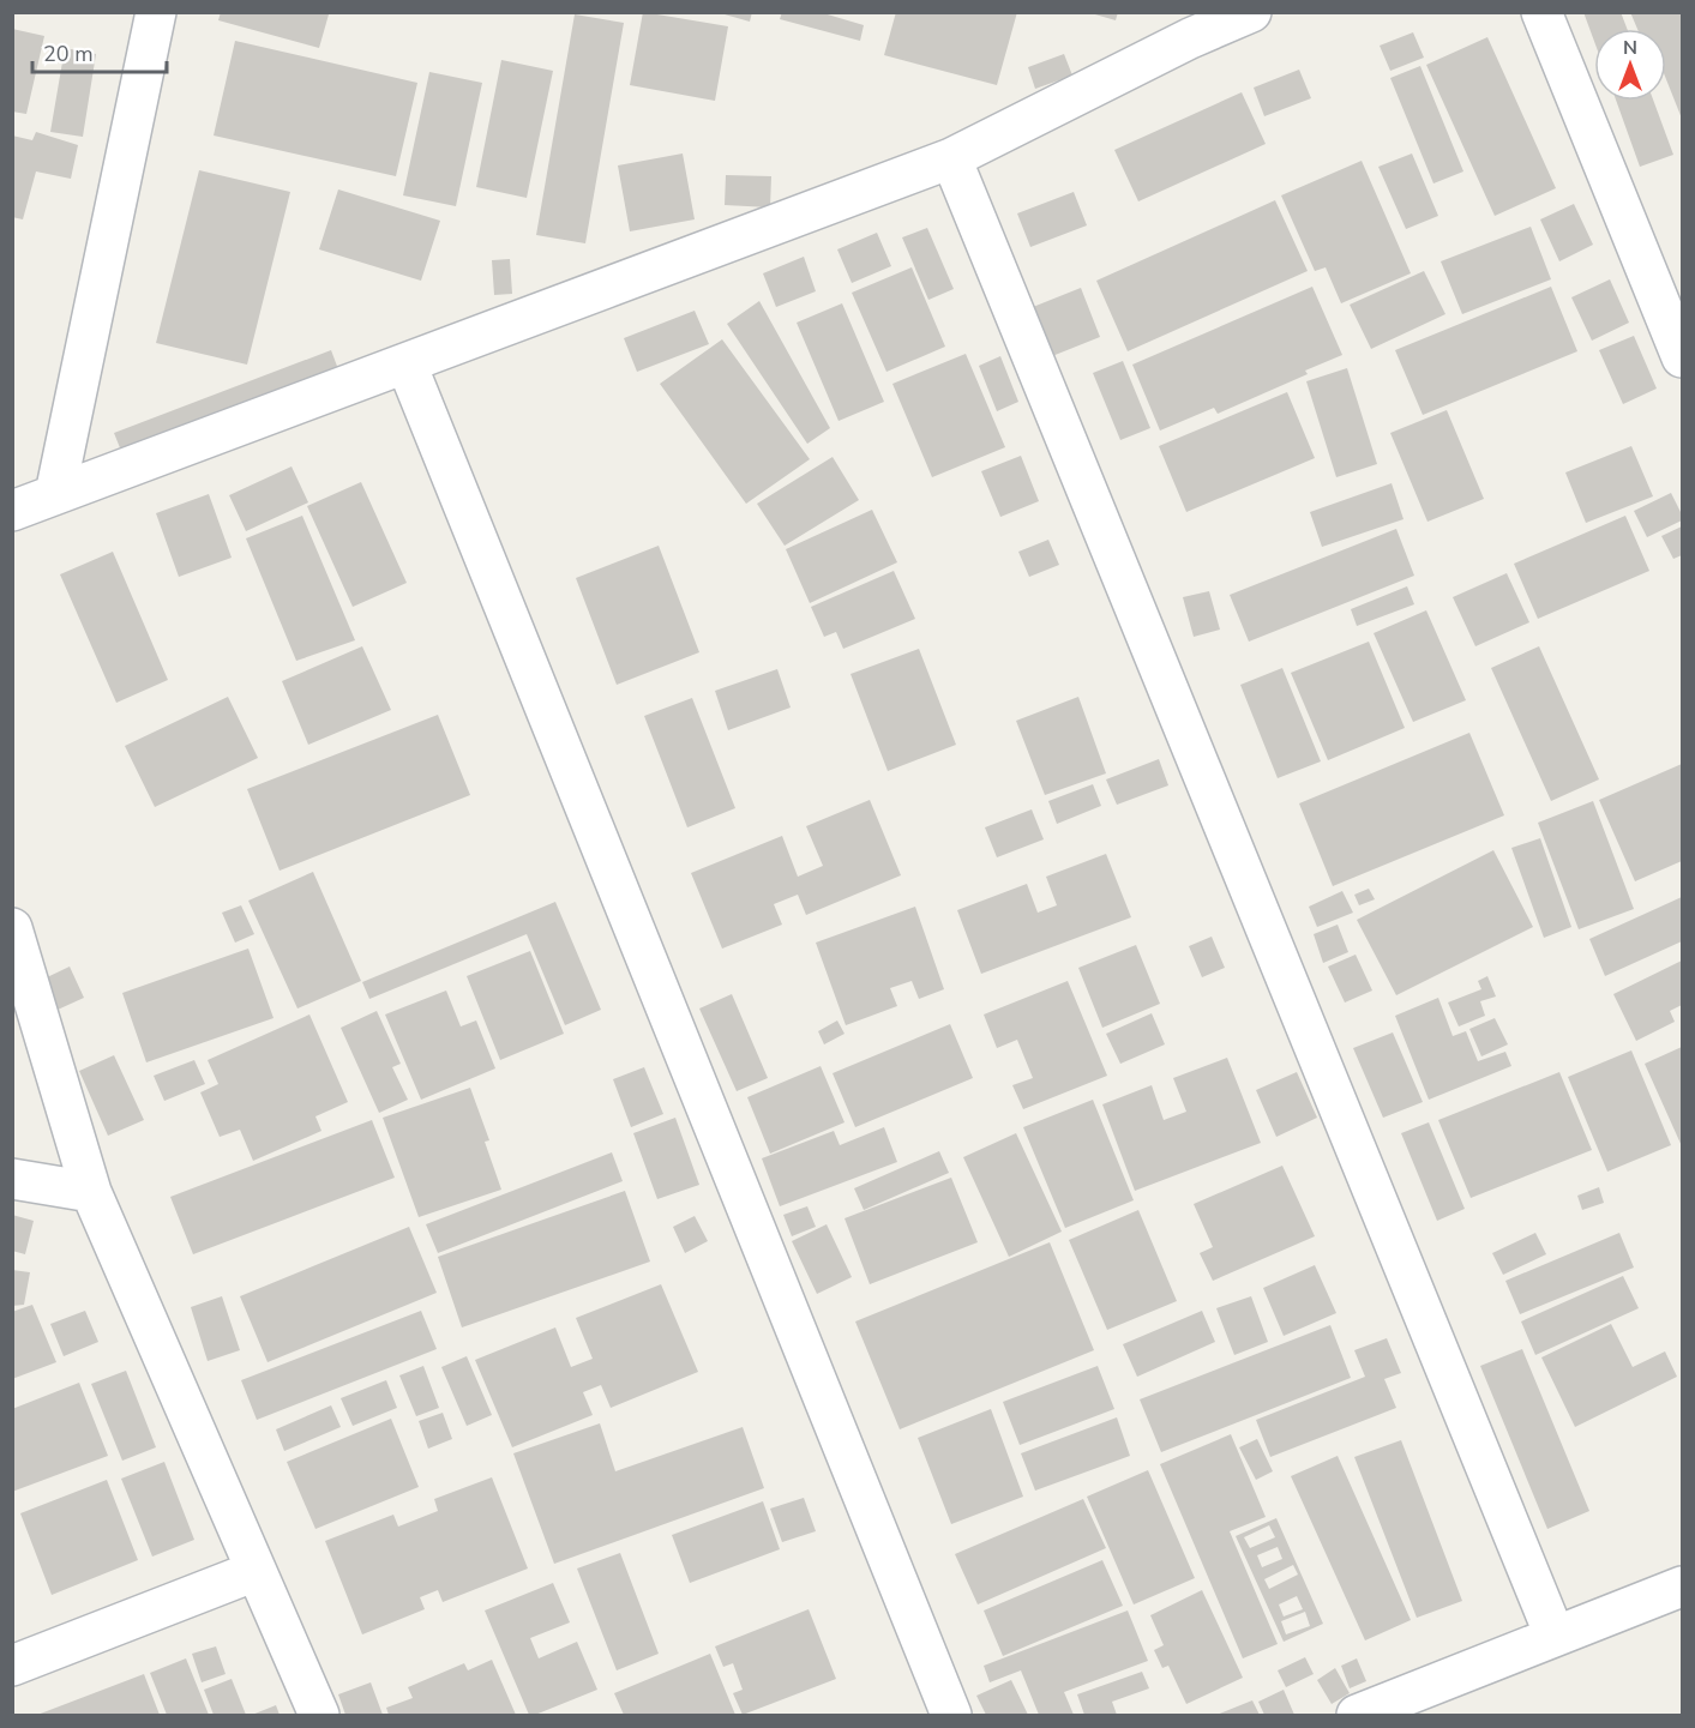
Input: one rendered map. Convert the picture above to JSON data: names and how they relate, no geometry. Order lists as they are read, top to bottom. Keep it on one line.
{"scale_bar":"20 m","north":"top"}
